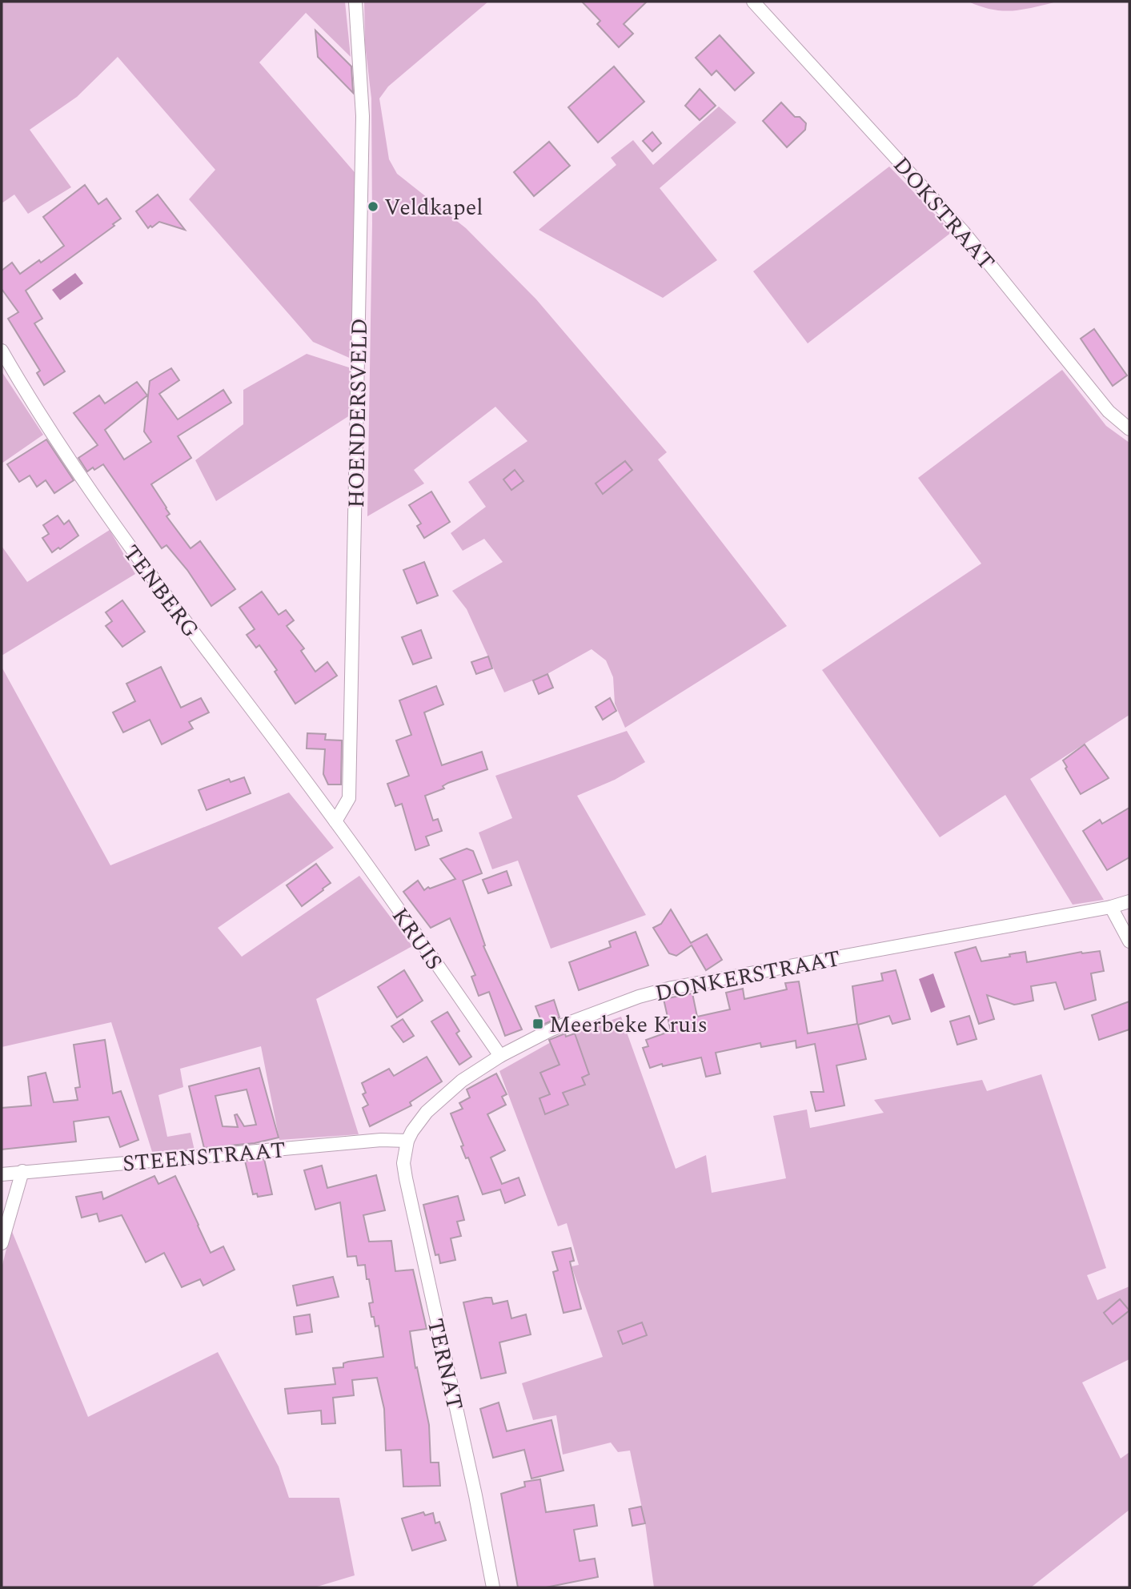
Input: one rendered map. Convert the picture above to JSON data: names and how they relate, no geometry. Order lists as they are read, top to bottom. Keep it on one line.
{"streets":{"street":["DOKSTRAAT","HOENDERSVELD","TENBERG","KRUIS","DONKERSTRAAT","STEENSTRAAT","TERNAT"]},"crossings":[["HOENDERSVELD","TENBERG"],["HOENDERSVELD","KRUIS"],["TENBERG","KRUIS"],["KRUIS","DONKERSTRAAT"],["DONKERSTRAAT","STEENSTRAAT"],["DONKERSTRAAT","TERNAT"],["STEENSTRAAT","TERNAT"]],"places":{"other":["Veldkapel"],"transit":["Meerbeke Kruis"]}}
